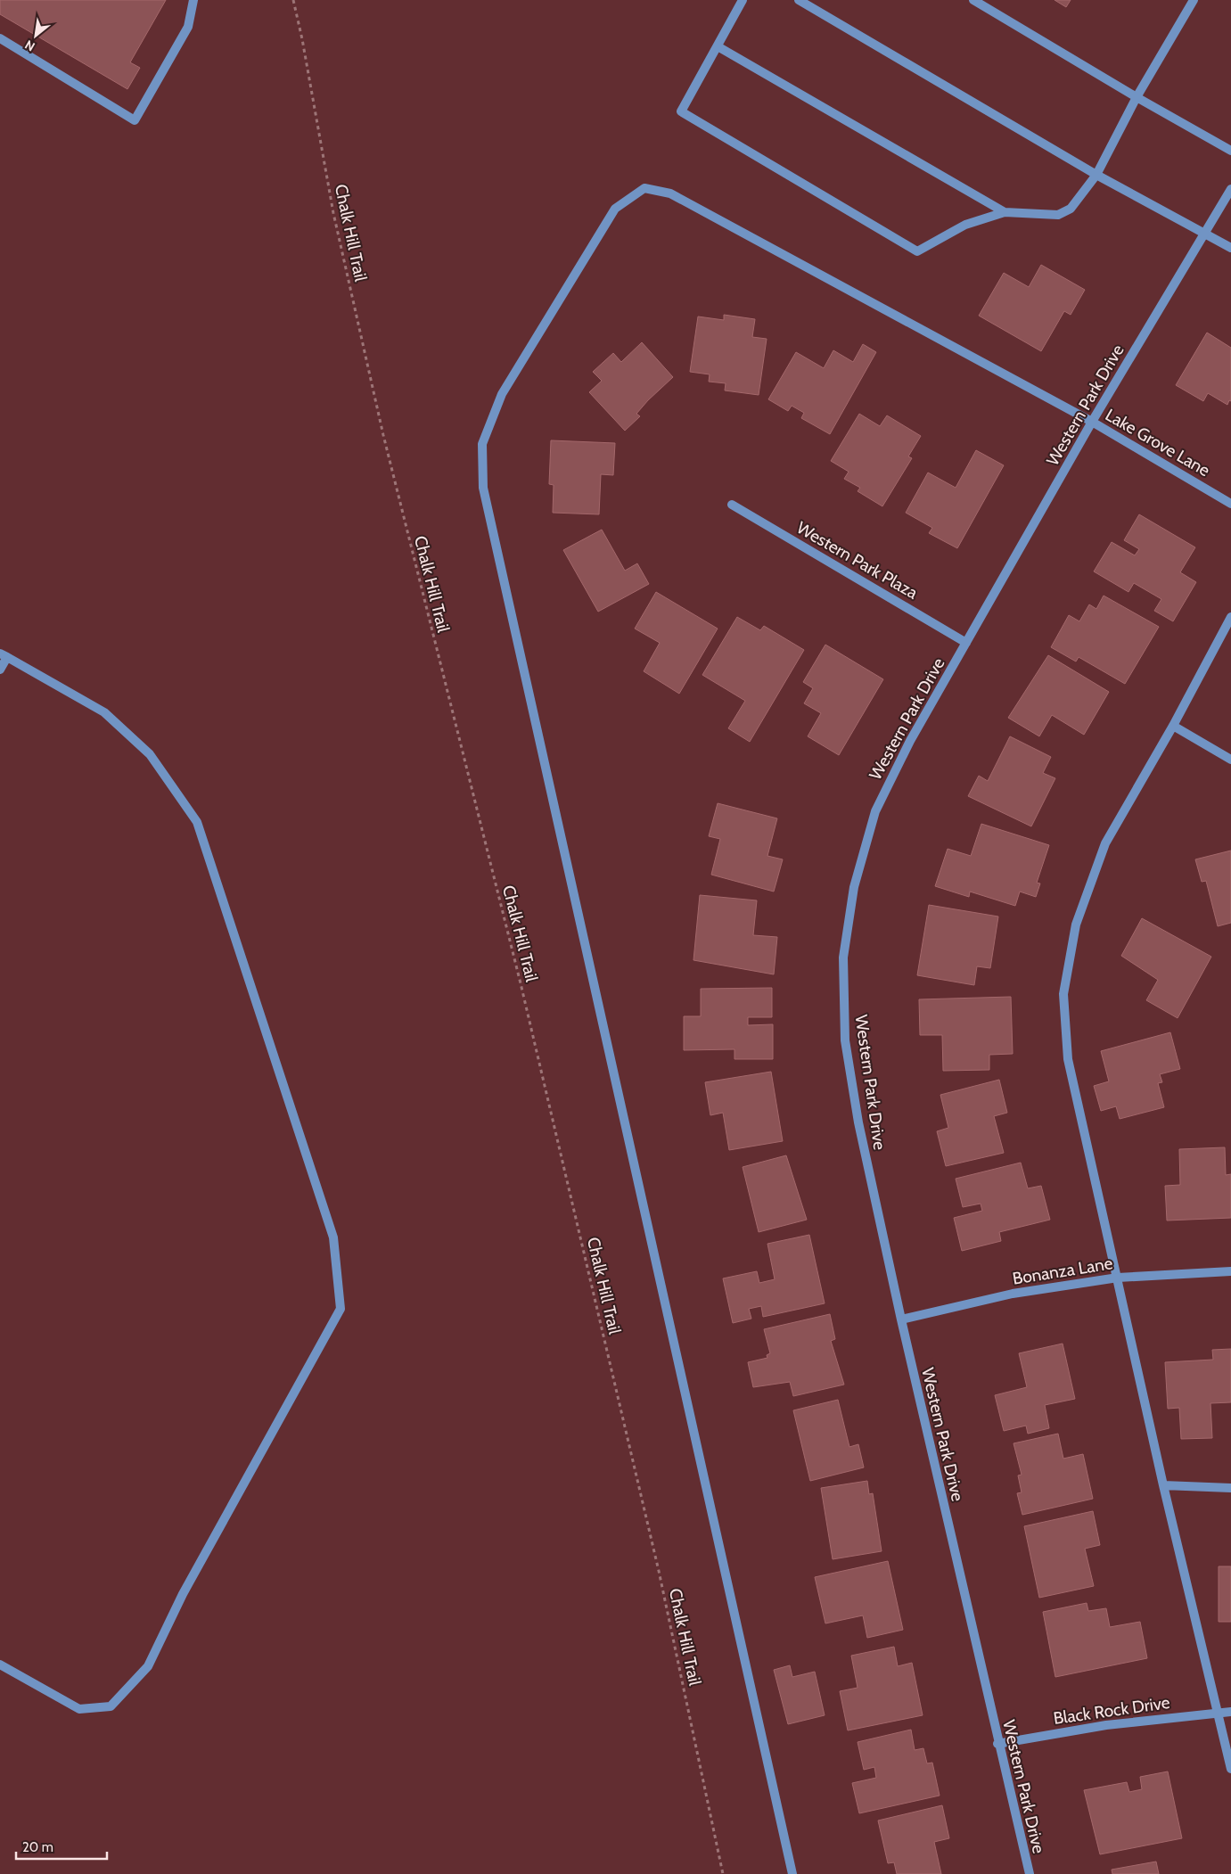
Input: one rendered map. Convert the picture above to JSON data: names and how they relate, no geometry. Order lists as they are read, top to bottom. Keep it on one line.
{"streets":{"street":["Western Park Drive","Lake Grove Lane","Western Park Plaza","Bonanza Lane","Black Rock Drive"],"path":["Chalk Hill Trail"]},"crossings":[["Western Park Drive","Lake Grove Lane"],["Western Park Drive","Western Park Plaza"],["Western Park Drive","Bonanza Lane"],["Western Park Drive","Black Rock Drive"]],"scale_bar":"20 m","north":"bottom left"}
